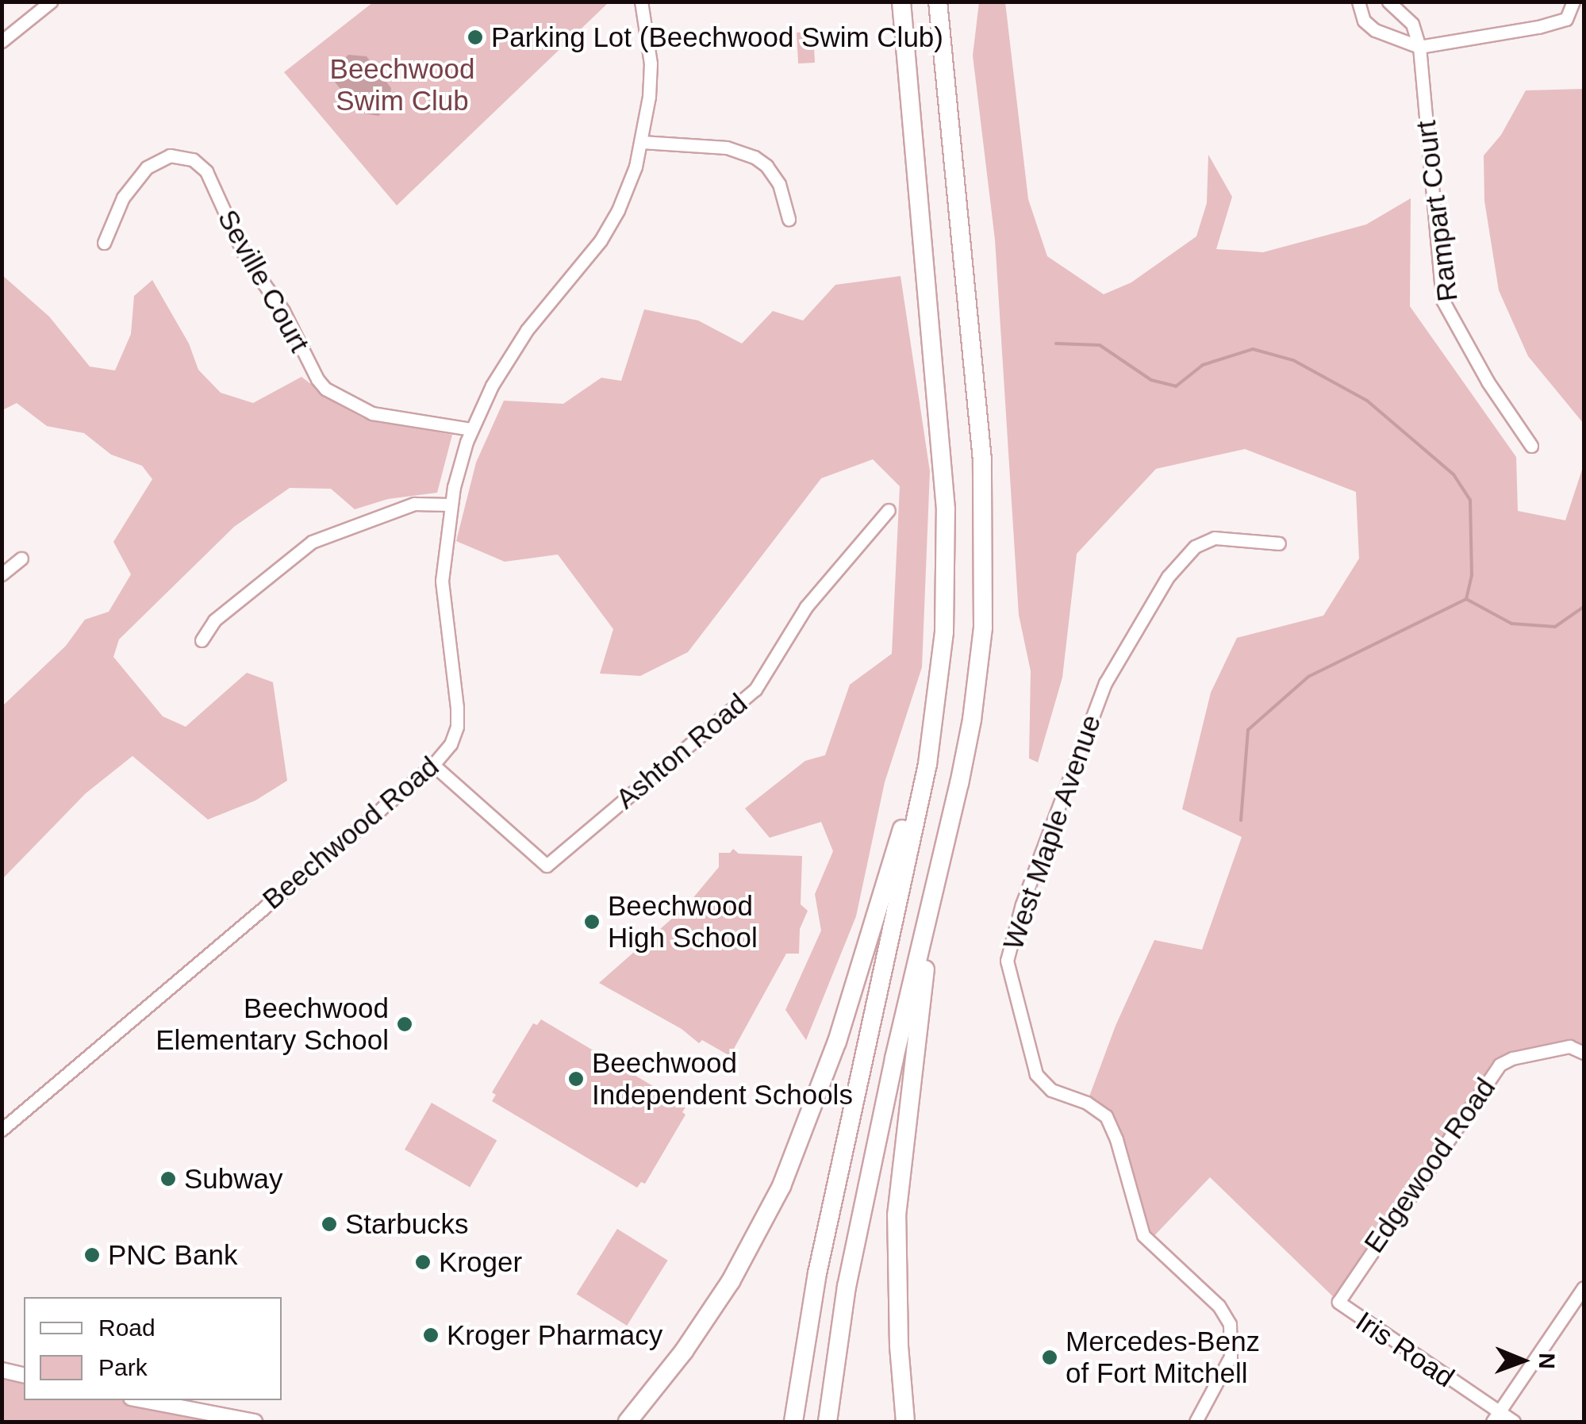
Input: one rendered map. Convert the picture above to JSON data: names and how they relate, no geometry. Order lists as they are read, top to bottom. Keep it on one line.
{"streets":{"street":["Rampart Court","Seville Court","Ashton Road","West Maple Avenue","Beechwood Road","Edgewood Road","Iris Road"]},"crossings":[["Seville Court","Beechwood Road"],["Ashton Road","Beechwood Road"],["Edgewood Road","Iris Road"]],"parks":["Beechwood Swim Club"],"places":["Parking Lot (Beechwood Swim Club)","Beechwood High School","Beechwood Elementary School","Beechwood Independent Schools","Subway","Starbucks","PNC Bank","Kroger","Kroger Pharmacy","Mercedes-Benz of Fort Mitchell"],"legend":["Road","Park"],"north":"right"}
